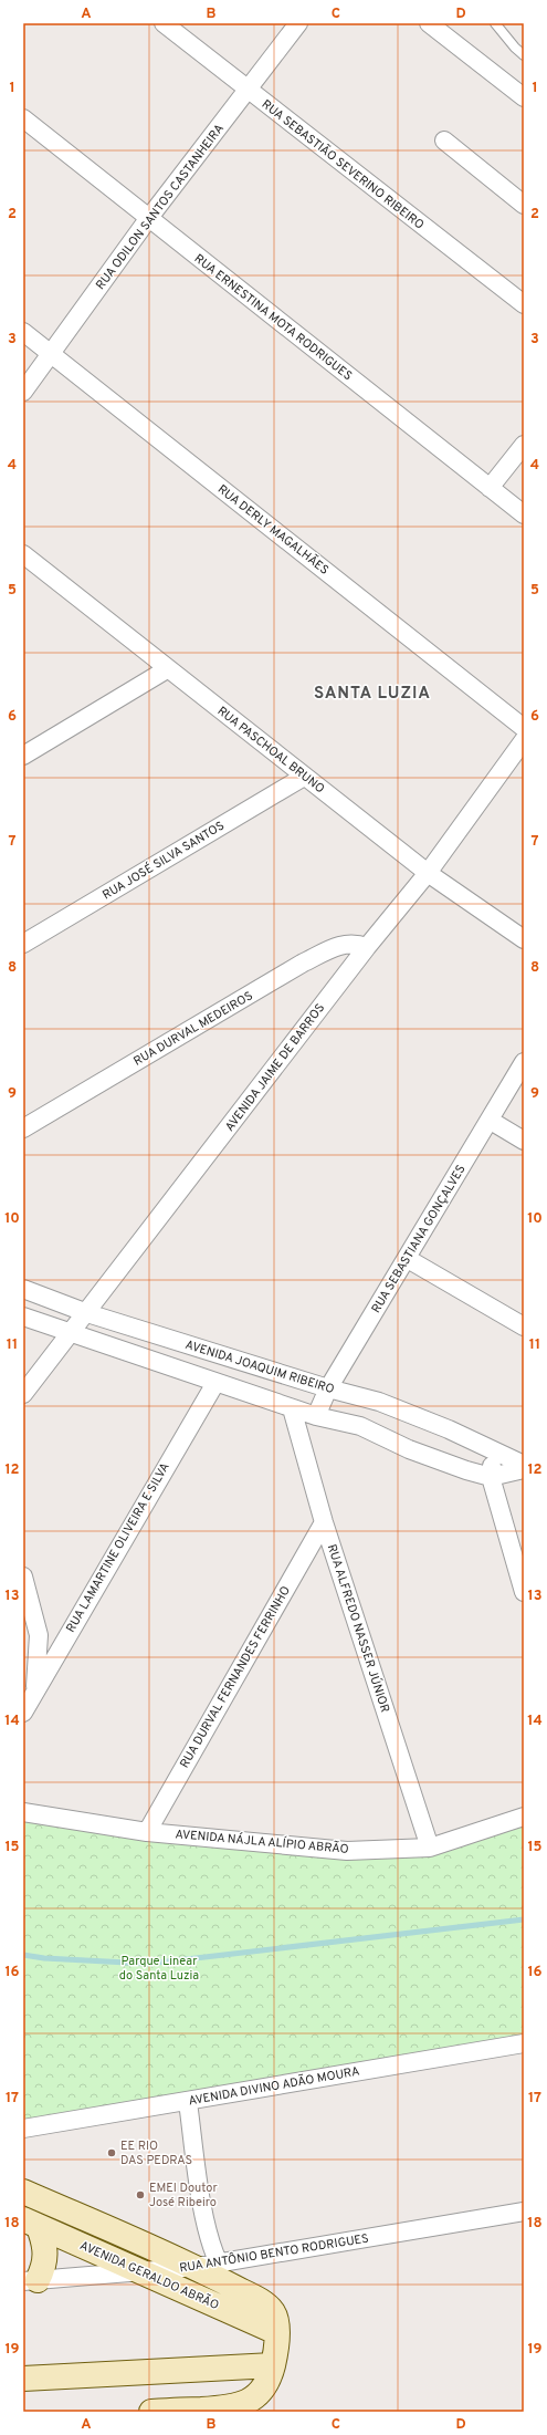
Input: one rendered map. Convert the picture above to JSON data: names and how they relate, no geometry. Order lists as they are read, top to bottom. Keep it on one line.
{"streets":{"street":["RUA SEBASTIÃO SEVERINO RIBEIRO","RUA ODILON SANTOS CASTANHEIRA","RUA ERNESTINA MOTA RODRIGUES","RUA DERLY MAGALHÃES","RUA PASCHOAL BRUNO","RUA JOSÉ SILVA SANTOS","RUA DURVAL MEDEIROS","AVENIDA JAIME DE BARROS","RUA SEBASTIANA GONÇALVES","AVENIDA JOAQUIM RIBEIRO","RUA LAMARTINE OLIVEIRA E SILVA","RUA ALFREDO NASSER JÚNIOR","RUA DURVAL FERNANDES FERRINHO","AVENIDA NÁJLA ALÍPIO ABRÃO","AVENIDA DIVINO ADÃO MOURA","RUA ANTÔNIO BENTO RODRIGUES","AVENIDA GERALDO ABRÃO"]},"crossings":[["RUA SEBASTIÃO SEVERINO RIBEIRO","RUA ODILON SANTOS CASTANHEIRA"],["RUA ODILON SANTOS CASTANHEIRA","RUA ERNESTINA MOTA RODRIGUES"],["RUA ODILON SANTOS CASTANHEIRA","RUA DERLY MAGALHÃES"],["RUA PASCHOAL BRUNO","RUA JOSÉ SILVA SANTOS"],["RUA PASCHOAL BRUNO","AVENIDA JAIME DE BARROS"],["RUA DURVAL MEDEIROS","AVENIDA JAIME DE BARROS"],["AVENIDA JAIME DE BARROS","AVENIDA JOAQUIM RIBEIRO"],["RUA SEBASTIANA GONÇALVES","AVENIDA JOAQUIM RIBEIRO"],["RUA ALFREDO NASSER JÚNIOR","RUA DURVAL FERNANDES FERRINHO"],["RUA ALFREDO NASSER JÚNIOR","AVENIDA NÁJLA ALÍPIO ABRÃO"],["RUA DURVAL FERNANDES FERRINHO","AVENIDA NÁJLA ALÍPIO ABRÃO"],["RUA ANTÔNIO BENTO RODRIGUES","AVENIDA GERALDO ABRÃO"]],"districts":["SANTA LUZIA"],"parks":["Parque Linear do Santa Luzia"],"places":["EE RIO DAS PEDRAS","EMEI Doutor José Ribeiro"],"grid":{"columns":["A","B","C","D"],"rows":["1","2","3","4","5","6","7","8","9","10","11","12","13","14","15","16","17","18","19"]}}
